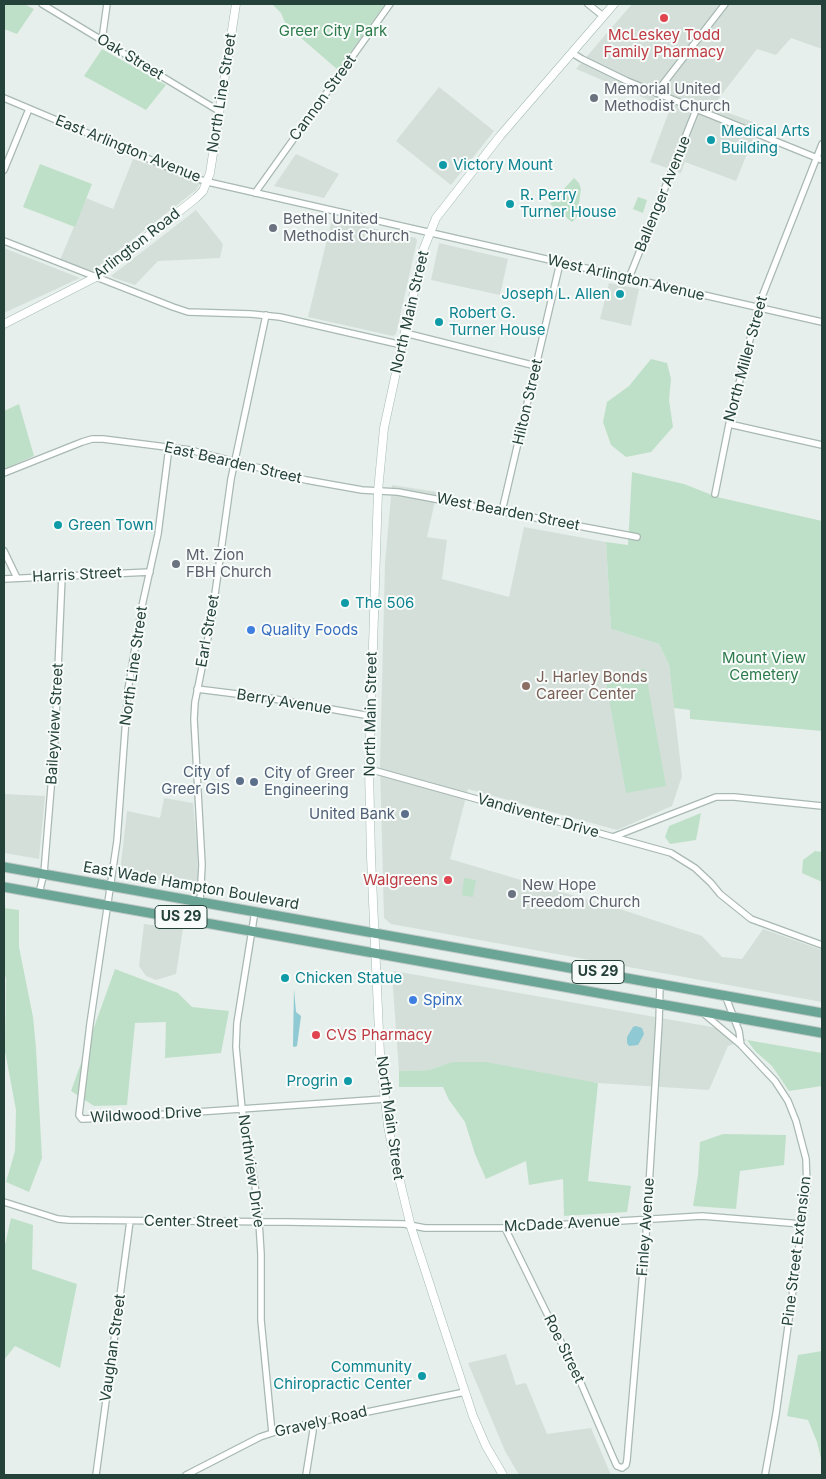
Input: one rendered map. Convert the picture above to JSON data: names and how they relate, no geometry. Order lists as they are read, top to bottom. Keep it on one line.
{"streets":{"main road":["North Line Street","Arlington Road","North Main Street","East Wade Hampton Boulevard","US 29"],"street":["Oak Street","Cannon Street","East Arlington Avenue","Ballenger Avenue","West Arlington Avenue","North Miller Street","Hilton Street","East Bearden Street","West Bearden Street","Harris Street","Earl Street","Berry Avenue","Baileyview Street","Vandiventer Drive","Wildwood Drive","Northview Drive","Center Street","McDade Avenue","Finley Avenue","Pine Street Extension","Vaughan Street","Roe Street","Gravely Road"]},"crossings":[["Oak Street","North Line Street"],["North Line Street","East Arlington Avenue"],["North Line Street","Arlington Road"],["North Line Street","East Bearden Street"],["North Line Street","Harris Street"],["North Line Street","East Wade Hampton Boulevard"],["North Line Street","Wildwood Drive"],["Cannon Street","East Arlington Avenue"],["East Arlington Avenue","Arlington Road"],["East Arlington Avenue","West Arlington Avenue"],["East Arlington Avenue","North Main Street"],["Ballenger Avenue","West Arlington Avenue"],["West Arlington Avenue","North Main Street"],["West Arlington Avenue","North Miller Street"],["West Arlington Avenue","Hilton Street"],["North Main Street","East Bearden Street"],["North Main Street","West Bearden Street"],["North Main Street","Berry Avenue"],["North Main Street","Vandiventer Drive"],["North Main Street","East Wade Hampton Boulevard"],["North Main Street","US 29"],["North Main Street","Wildwood Drive"],["North Main Street","Center Street"],["North Main Street","McDade Avenue"],["North Main Street","Gravely Road"],["Hilton Street","West Bearden Street"],["East Bearden Street","West Bearden Street"],["East Bearden Street","Earl Street"],["Harris Street","Baileyview Street"],["Earl Street","Berry Avenue"],["Earl Street","East Wade Hampton Boulevard"],["Earl Street","US 29"],["Baileyview Street","East Wade Hampton Boulevard"],["Baileyview Street","US 29"],["East Wade Hampton Boulevard","US 29"],["East Wade Hampton Boulevard","Wildwood Drive"],["East Wade Hampton Boulevard","Northview Drive"],["US 29","Wildwood Drive"],["US 29","Northview Drive"],["US 29","Finley Avenue"],["US 29","Pine Street Extension"],["Wildwood Drive","Northview Drive"],["Northview Drive","Center Street"],["Northview Drive","Gravely Road"],["Center Street","McDade Avenue"],["Center Street","Vaughan Street"],["McDade Avenue","Finley Avenue"],["McDade Avenue","Pine Street Extension"],["McDade Avenue","Roe Street"],["Finley Avenue","Roe Street"]],"parks":["Greer City Park","Mount View Cemetery"],"places":["McLeskey Todd Family Pharmacy","Memorial United Methodist Church","Medical Arts Building","Victory Mount","R. Perry Turner House","Bethel United Methodist Church","Joseph L. Allen","Robert G. Turner House","Green Town","Mt. Zion FBH Church","The 506","Quality Foods","J. Harley Bonds Career Center","City of Greer GIS","City of Greer Engineering","United Bank","Walgreens","New Hope Freedom Church","Chicken Statue","Spinx","CVS Pharmacy","Progrin","Community Chiropractic Center"]}
